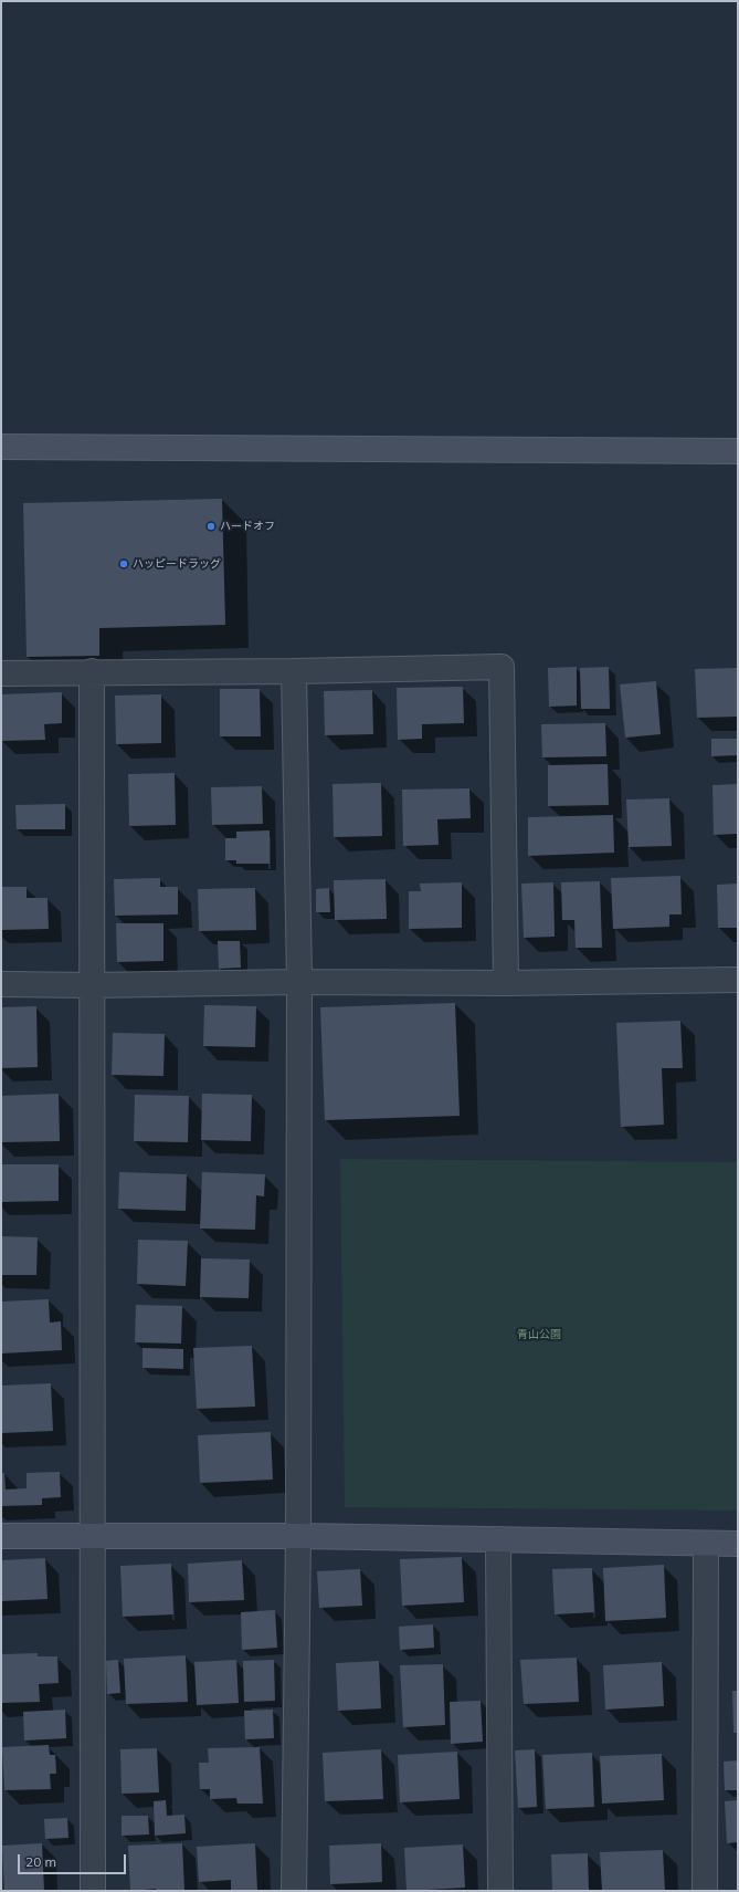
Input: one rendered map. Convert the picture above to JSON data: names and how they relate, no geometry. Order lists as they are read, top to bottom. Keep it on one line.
{"parks":["青山公園"],"places":["ハードオフ","ハッピードラッグ"],"scale_bar":"20 m"}
